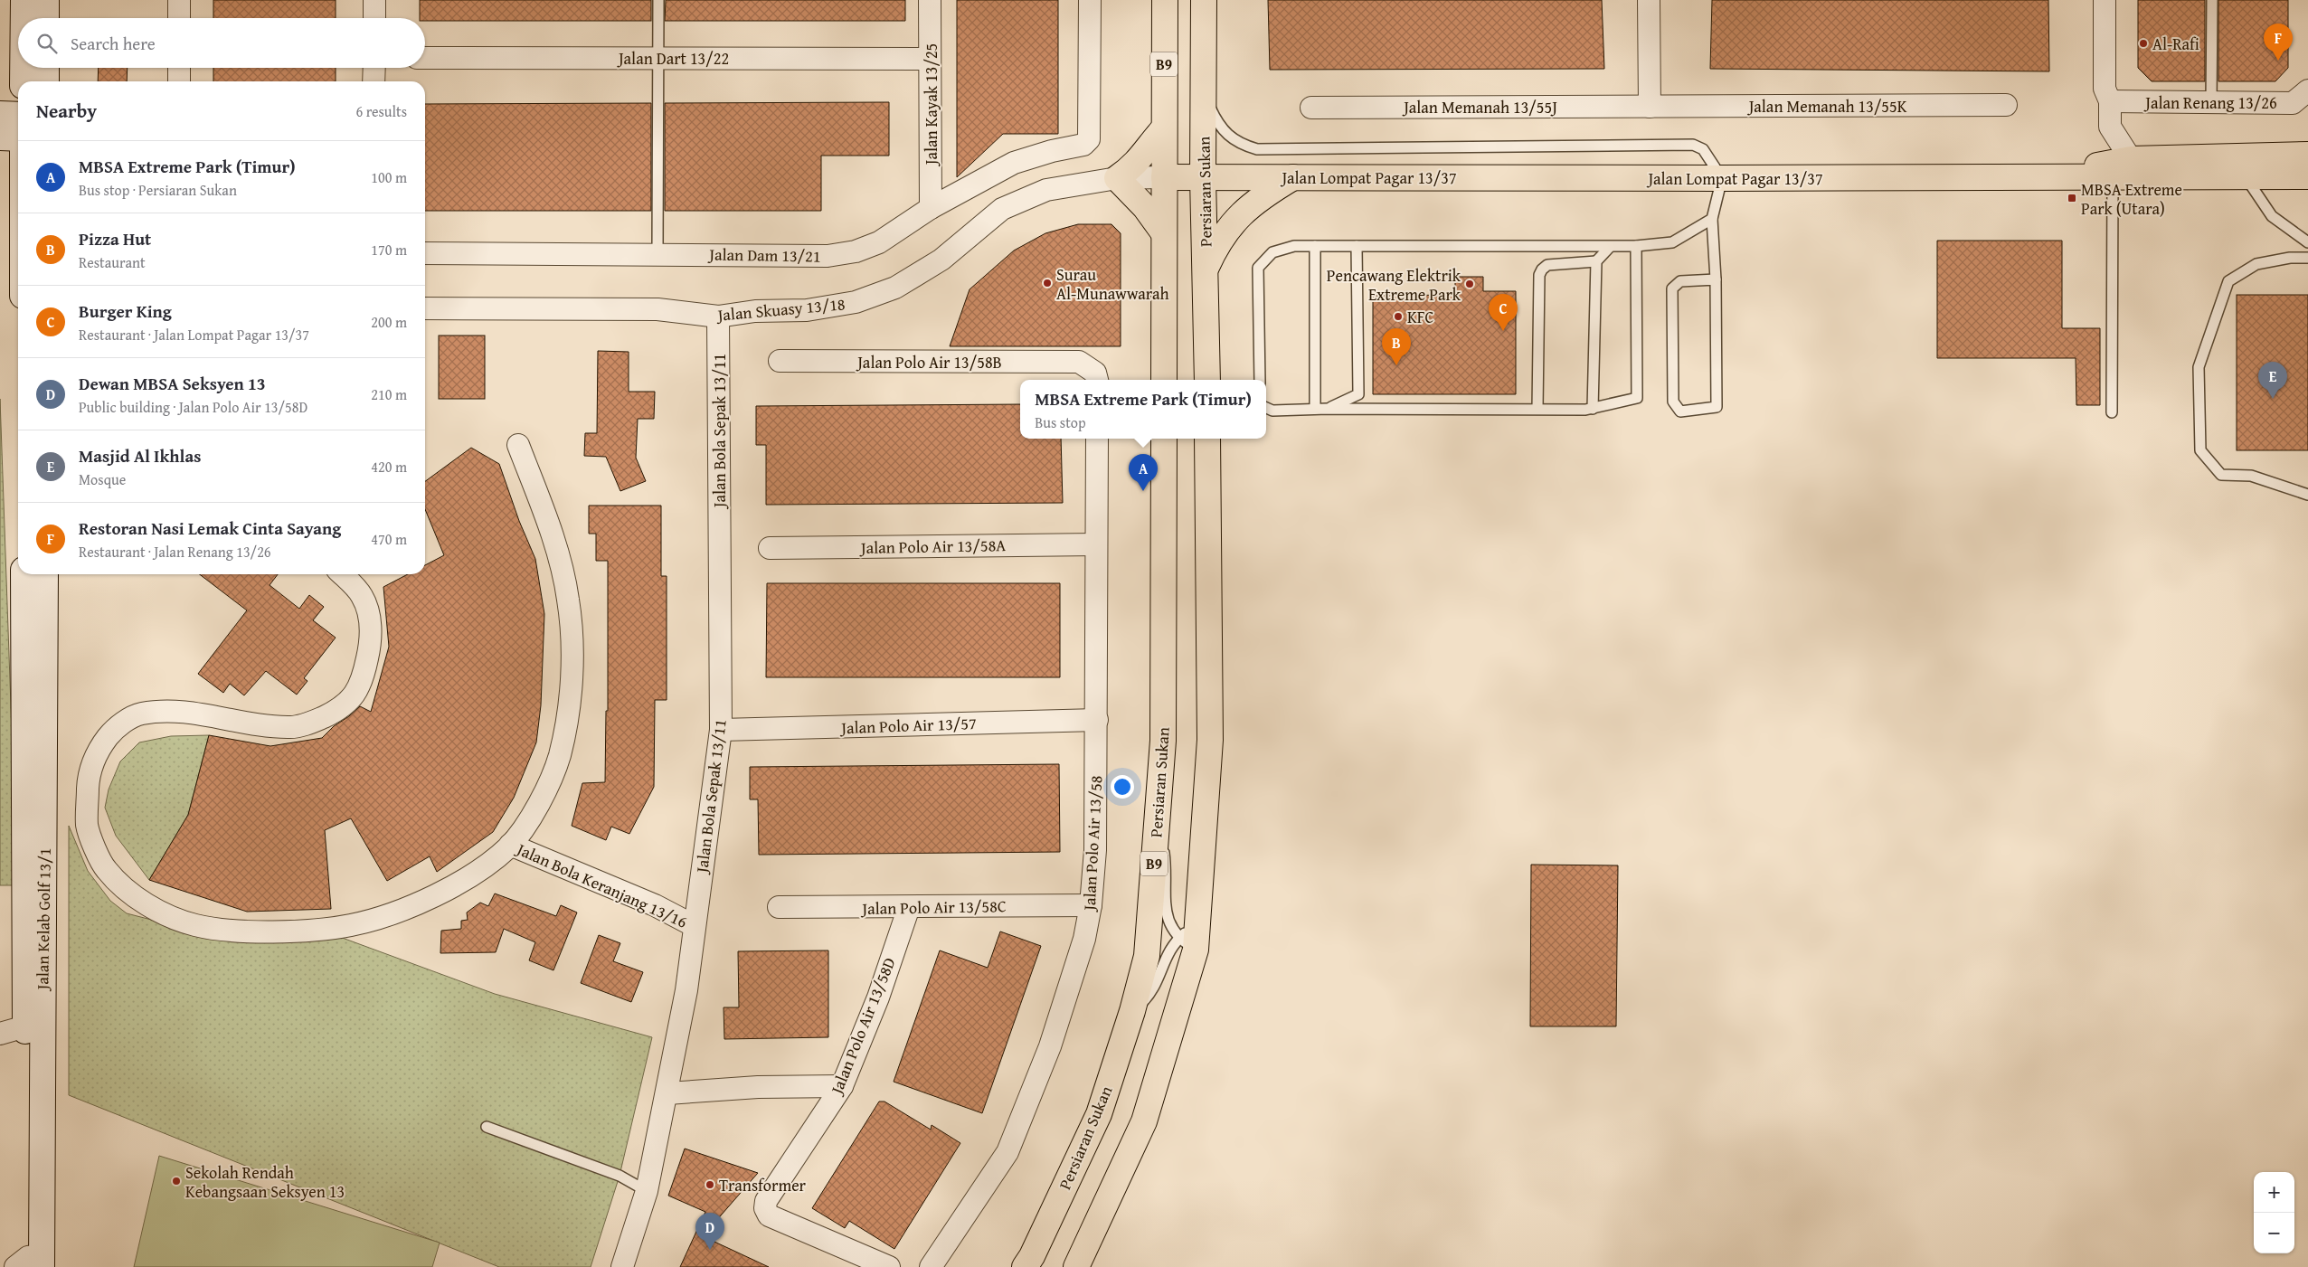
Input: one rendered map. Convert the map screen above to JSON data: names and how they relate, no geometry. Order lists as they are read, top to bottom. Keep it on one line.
{"streets":{"main road":["B9","Jalan Lompat Pagar 13/37","Persiaran Sukan"],"street":["Jalan Dart 13/22","Jalan Renang 13/26","Jalan Kayak 13/25","Jalan Memanah 13/55K","Jalan Memanah 13/55J","Jalan Dam 13/21","Jalan Skuasy 13/18","Jalan Polo Air 13/58B","Jalan Bola Sepak 13/11","Jalan Polo Air 13/58A","Jalan Polo Air 13/57","Jalan Polo Air 13/58","Jalan Bola Keranjang 13/16","Jalan Polo Air 13/58C","Jalan Kelab Golf 13/1","Jalan Polo Air 13/58D"]},"crossings":[["Jalan Dart 13/22","Jalan Kayak 13/25"],["B9","Jalan Lompat Pagar 13/37"],["B9","Jalan Skuasy 13/18"],["Jalan Kayak 13/25","Jalan Dam 13/21"],["Jalan Memanah 13/55K","Jalan Memanah 13/55J"],["Jalan Lompat Pagar 13/37","Persiaran Sukan"],["Jalan Lompat Pagar 13/37","Jalan Skuasy 13/18"],["Jalan Skuasy 13/18","Jalan Bola Sepak 13/11"],["Jalan Bola Sepak 13/11","Jalan Polo Air 13/57"],["Jalan Bola Sepak 13/11","Jalan Bola Keranjang 13/16"],["Jalan Polo Air 13/58A","Jalan Polo Air 13/58"],["Jalan Polo Air 13/57","Jalan Polo Air 13/58"],["Jalan Polo Air 13/58","Jalan Polo Air 13/58C"],["Jalan Polo Air 13/58C","Jalan Polo Air 13/58D"]],"places":{"other":["Al-Rafi","Surau Al-Munawwarah","Pencawang Elektrik Extreme Park","KFC","Sekolah Rendah Kebangsaan Seksyen 13","Transformer"],"transit":["MBSA Extreme Park (Utara)"]},"page":{"search":"Search here","pins":["F","C","B","E","A","D"],"heading":["Nearby","6 results"],"list":[{"mark":"A","name":"MBSA Extreme Park (Timur)","note":"Bus stop · Persiaran Sukan","value":"100 m"},{"mark":"B","name":"Pizza Hut","note":"Restaurant","value":"170 m"},{"mark":"C","name":"Burger King","note":"Restaurant · Jalan Lompat Pagar 13/37","value":"200 m"},{"mark":"D","name":"Dewan MBSA Seksyen 13","note":"Public building · Jalan Polo Air 13/58D","value":"210 m"},{"mark":"E","name":"Masjid Al Ikhlas","note":"Mosque","value":"420 m"},{"mark":"F","name":"Restoran Nasi Lemak Cinta Sayang","note":"Restaurant · Jalan Renang 13/26","value":"470 m"}],"popup":["MBSA Extreme Park (Timur)","Bus stop"],"map_buttons":["+","−"]}}
